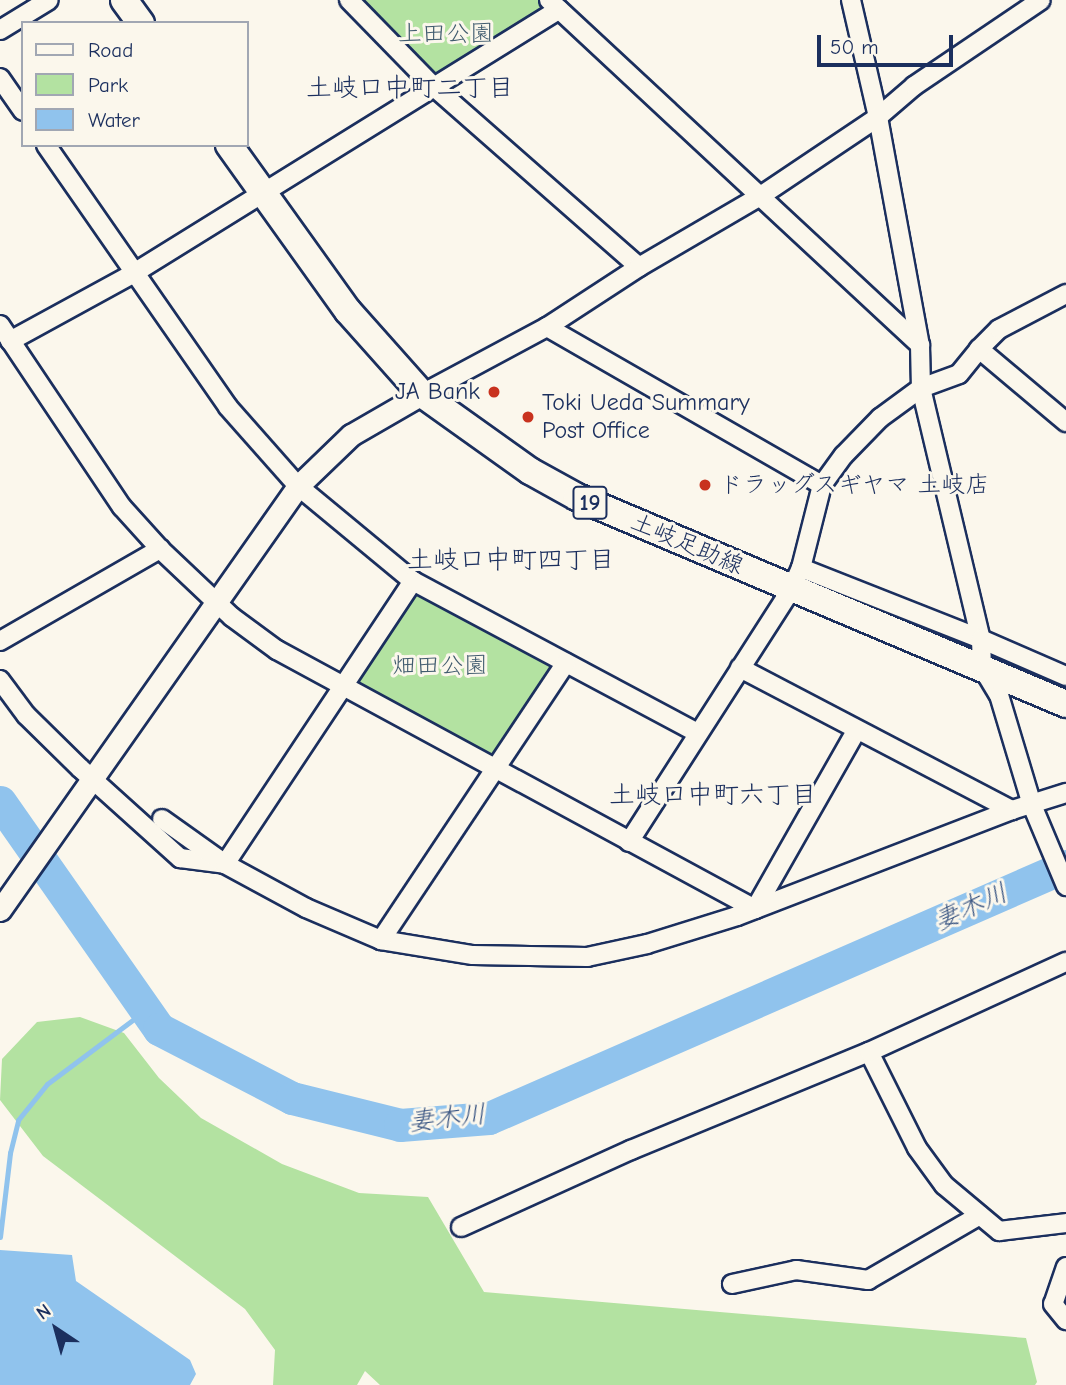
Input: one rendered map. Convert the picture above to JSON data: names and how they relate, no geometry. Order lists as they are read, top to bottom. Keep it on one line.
{"streets":{"main road":["19","土岐足助線"]},"districts":["土岐口中町二丁目","土岐口中町四丁目","土岐口中町六丁目"],"water":["妻木川"],"parks":["上田公園","畑田公園"],"places":["JA Bank","Toki Ueda Summary Post Office","ドラッグスギヤマ 土岐店"],"legend":["Road","Park","Water"],"scale_bar":"50 m","north":"top left"}
